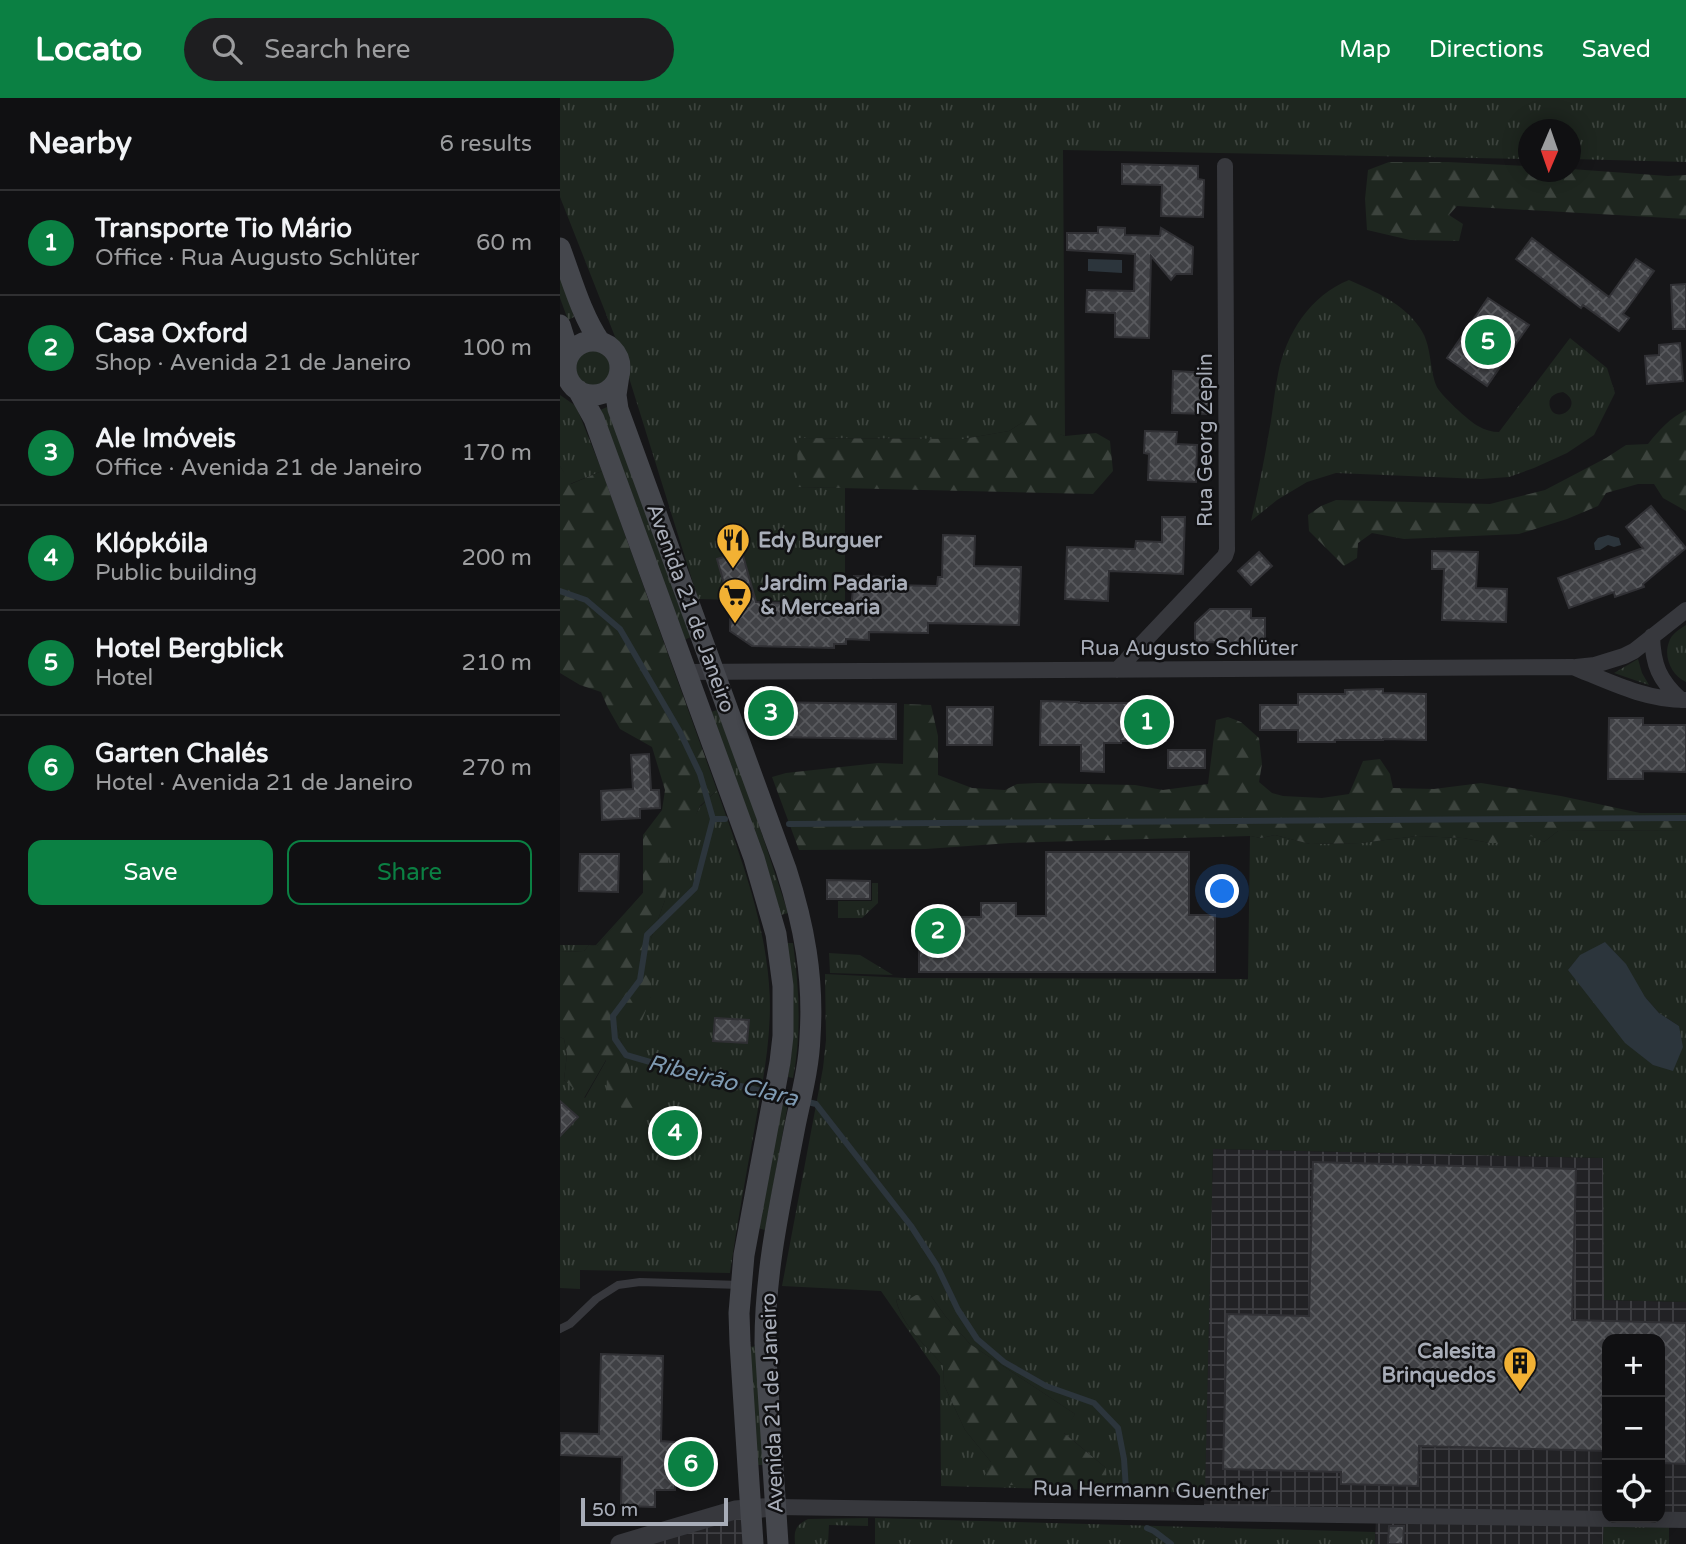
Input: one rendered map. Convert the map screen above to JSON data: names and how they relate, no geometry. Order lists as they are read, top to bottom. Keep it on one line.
{"streets":{"main road":["Avenida 21 de Janeiro"],"street":["Rua Georg Zeplin","Rua Augusto Schlüter","Rua Hermann Guenther"]},"crossings":[["Rua Georg Zeplin","Rua Augusto Schlüter"],["Avenida 21 de Janeiro","Rua Augusto Schlüter"],["Avenida 21 de Janeiro","Rua Hermann Guenther"]],"water":["Ribeirão Clara"],"places":{"restaurant":["Edy Burguer"],"supermarket":["Jardim Padaria & Mercearia"],"building":["Calesita Brinquedos"]},"scale_bar":"50 m","north":"bottom","page":{"header":"Locato","search":"Search here","nav":["Map","Directions","Saved"],"heading":["Nearby","6 results"],"list":[{"mark":"1","name":"Transporte Tio Mário","note":"Office · Rua Augusto Schlüter","value":"60 m"},{"mark":"2","name":"Casa Oxford","note":"Shop · Avenida 21 de Janeiro","value":"100 m"},{"mark":"3","name":"Ale Imóveis","note":"Office · Avenida 21 de Janeiro","value":"170 m"},{"mark":"4","name":"Klópkóila","note":"Public building","value":"200 m"},{"mark":"5","name":"Hotel Bergblick","note":"Hotel","value":"210 m"},{"mark":"6","name":"Garten Chalés","note":"Hotel · Avenida 21 de Janeiro","value":"270 m"}],"pins":["5","3","1","2","4","6"],"buttons":["Save","Share"],"map_buttons":["+","−"],"scale":"50 m"}}
